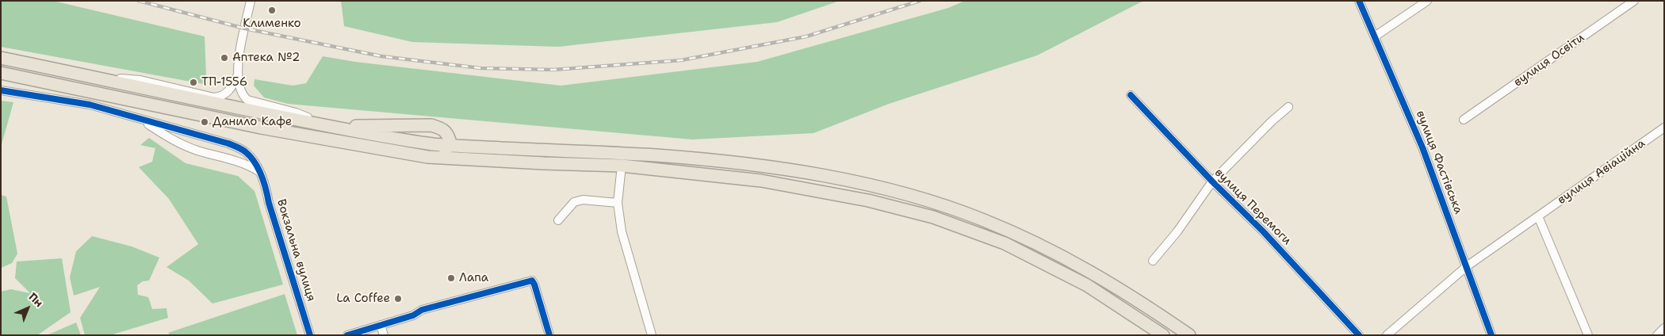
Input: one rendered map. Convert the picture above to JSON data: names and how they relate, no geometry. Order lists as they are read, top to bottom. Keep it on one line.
{"streets":{"street":["вулиця Освіти","вулиця Фастівська","вулиця Авіаційна","вулиця Перемоги","Вокзальна вулиця"]},"crossings":[["вулиця Фастівська","вулиця Авіаційна"]],"places":["Клименко","Аптека №2","ТП-1556","Данило Кафе","Лапа","La Coffee"],"north":"top right"}
